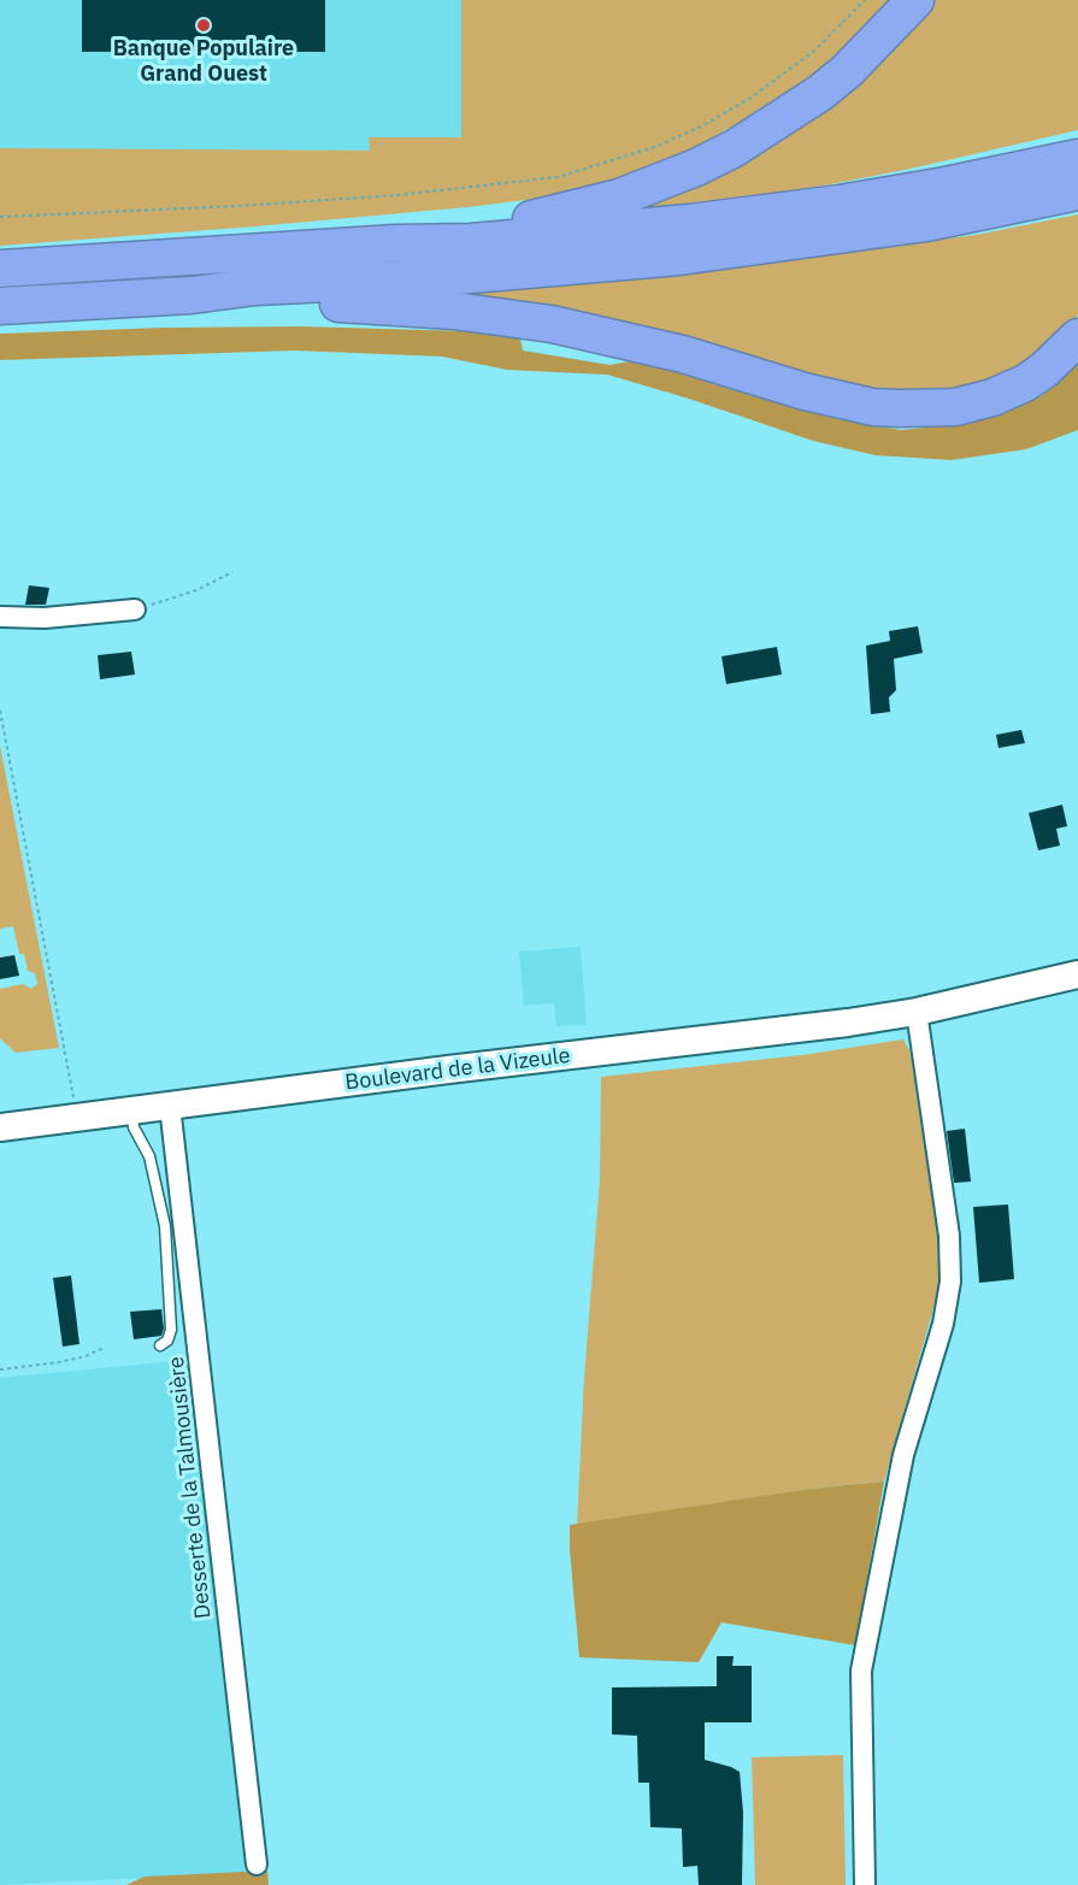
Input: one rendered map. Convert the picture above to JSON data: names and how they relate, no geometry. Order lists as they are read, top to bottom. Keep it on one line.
{"streets":{"main road":["Boulevard de la Vizeule"],"street":["Desserte de la Talmousière"]},"crossings":[["Boulevard de la Vizeule","Desserte de la Talmousière"]],"places":["Banque Populaire Grand Ouest"]}
